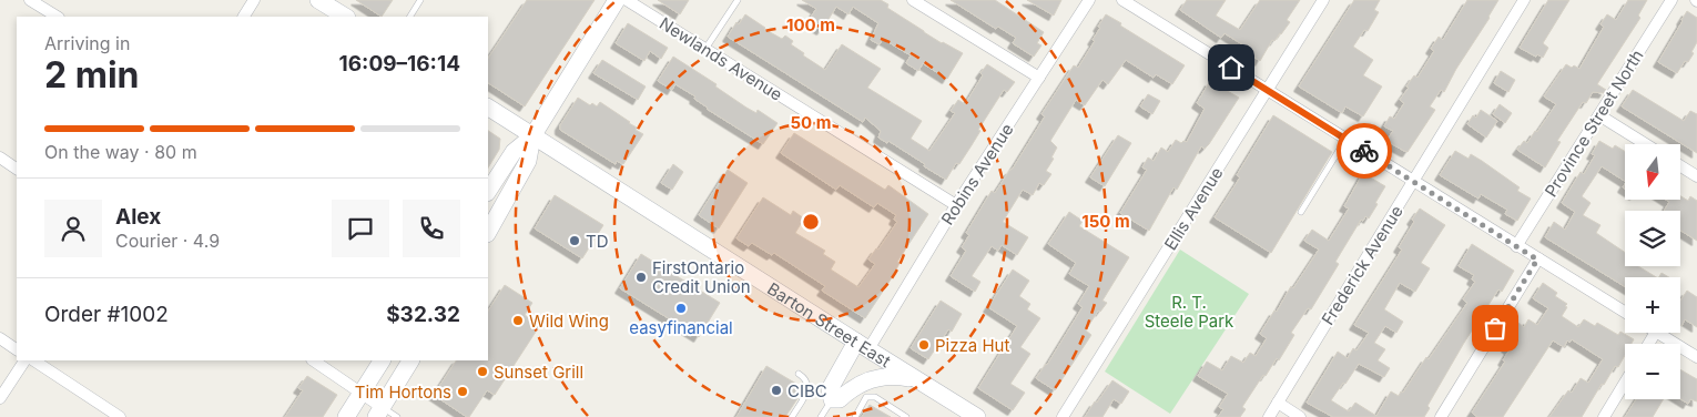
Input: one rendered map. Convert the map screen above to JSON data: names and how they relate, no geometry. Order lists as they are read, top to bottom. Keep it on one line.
{"streets":{"main road":["Barton Street East"],"street":["Newlands Avenue","Province Street North","Robins Avenue","Ellis Avenue","Frederick Avenue"]},"crossings":[["Newlands Avenue","Robins Avenue"],["Robins Avenue","Barton Street East"]],"parks":["R. T. Steele Park"],"places":["TD","FirstOntario Credit Union","easyfinancial","Wild Wing","Pizza Hut","Sunset Grill","CIBC","Tim Hortons"],"north":"bottom","page":{"heading":["2 min","Arriving in","16:09–16:14"],"panel":["Alex","Courier · 4.9","Order #1002","$32.32"],"bar":"On the way · 80 m","map_buttons":["+","−"]},"rings":["100 m","50 m","150 m"]}
